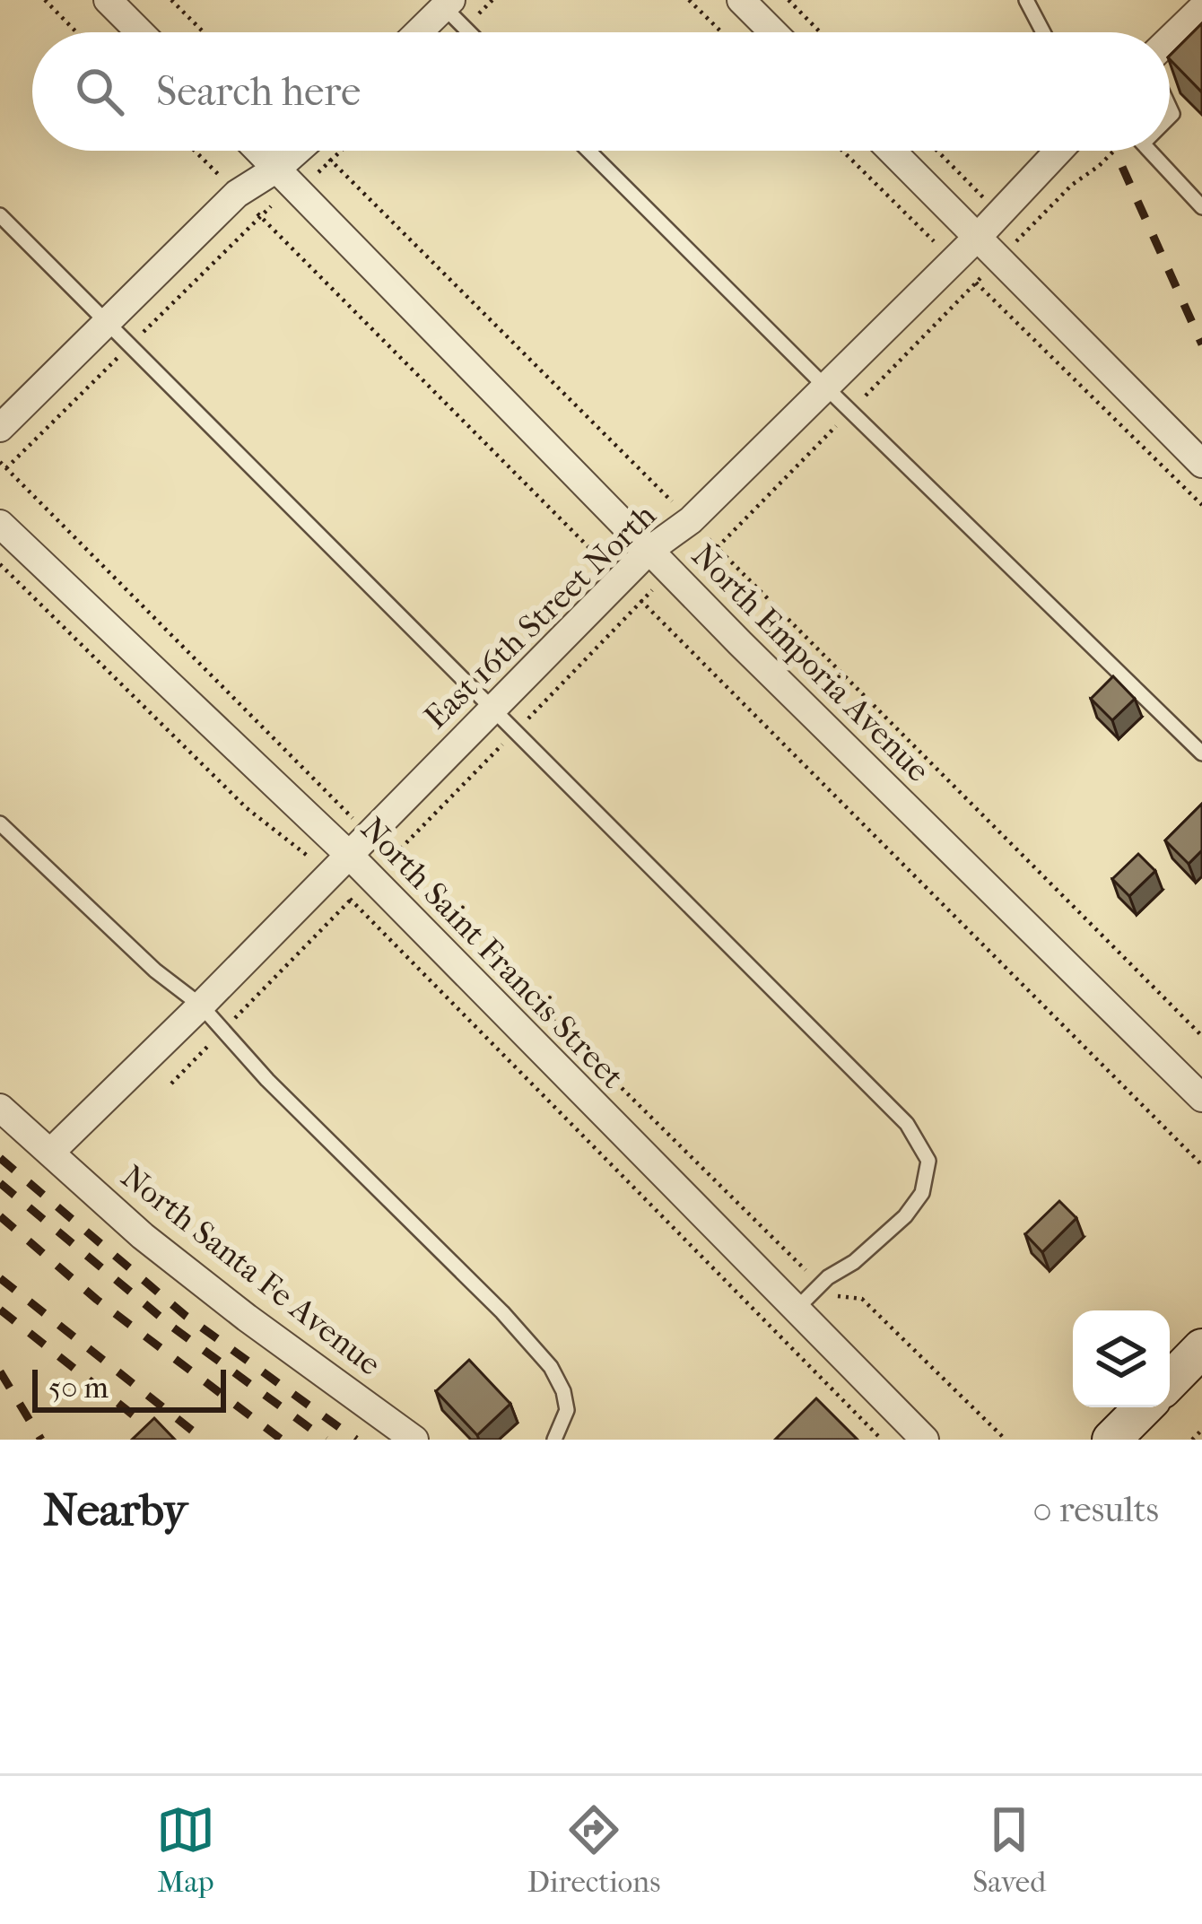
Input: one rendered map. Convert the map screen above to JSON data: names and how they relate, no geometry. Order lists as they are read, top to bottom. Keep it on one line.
{"streets":{"street":["East 16th Street North","North Emporia Avenue","North Saint Francis Street","North Santa Fe Avenue"]},"crossings":[["East 16th Street North","North Emporia Avenue"],["East 16th Street North","North Saint Francis Street"],["East 16th Street North","North Santa Fe Avenue"]],"scale_bar":"50 m","page":{"search":"Search here","scale":"50 m","heading":["Nearby","0 results"],"nav":["Map","Directions","Saved"]}}
